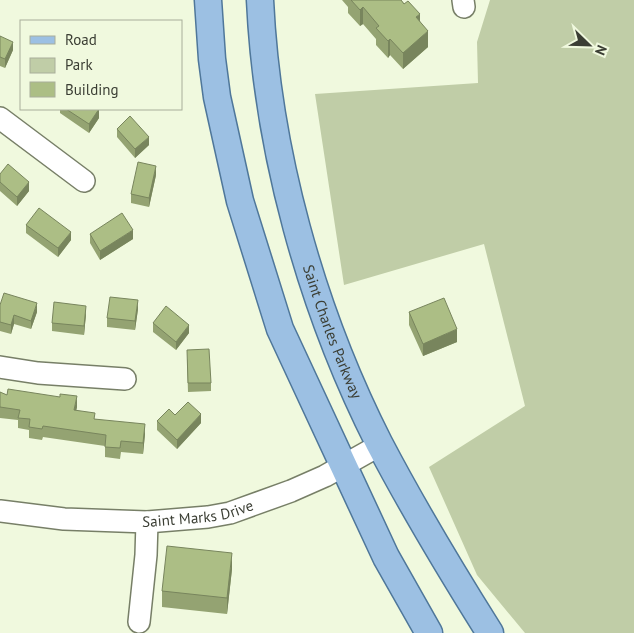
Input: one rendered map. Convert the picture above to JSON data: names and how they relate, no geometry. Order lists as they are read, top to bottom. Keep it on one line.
{"streets":{"main road":["Saint Charles Parkway"],"street":["Saint Marks Drive"]},"crossings":[["Saint Charles Parkway","Saint Marks Drive"]],"legend":["Road","Park","Building"],"north":"bottom right"}
